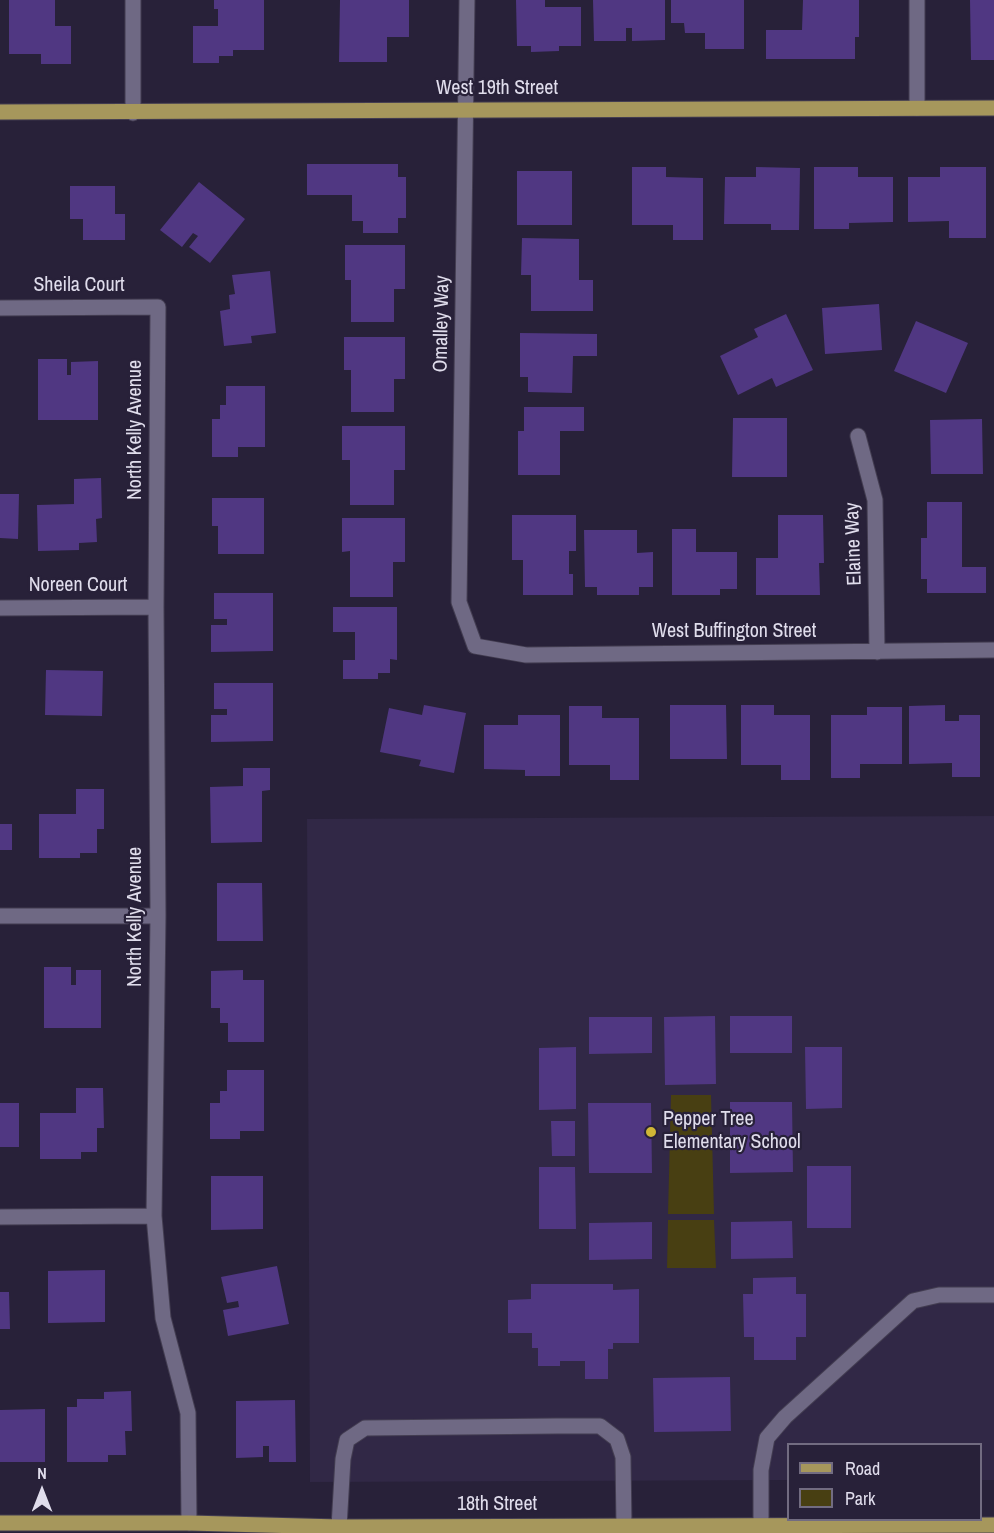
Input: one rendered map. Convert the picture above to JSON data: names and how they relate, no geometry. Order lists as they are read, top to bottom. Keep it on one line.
{"streets":{"main road":["West 19th Street","18th Street"],"street":["Sheila Court","Omalley Way","North Kelly Avenue","Elaine Way","Noreen Court","West Buffington Street"]},"crossings":[["West 19th Street","Omalley Way"],["Sheila Court","North Kelly Avenue"],["Omalley Way","West Buffington Street"],["North Kelly Avenue","Noreen Court"],["North Kelly Avenue","18th Street"],["Elaine Way","West Buffington Street"]],"places":["Pepper Tree Elementary School"],"legend":["Road","Park"],"north":"top"}
